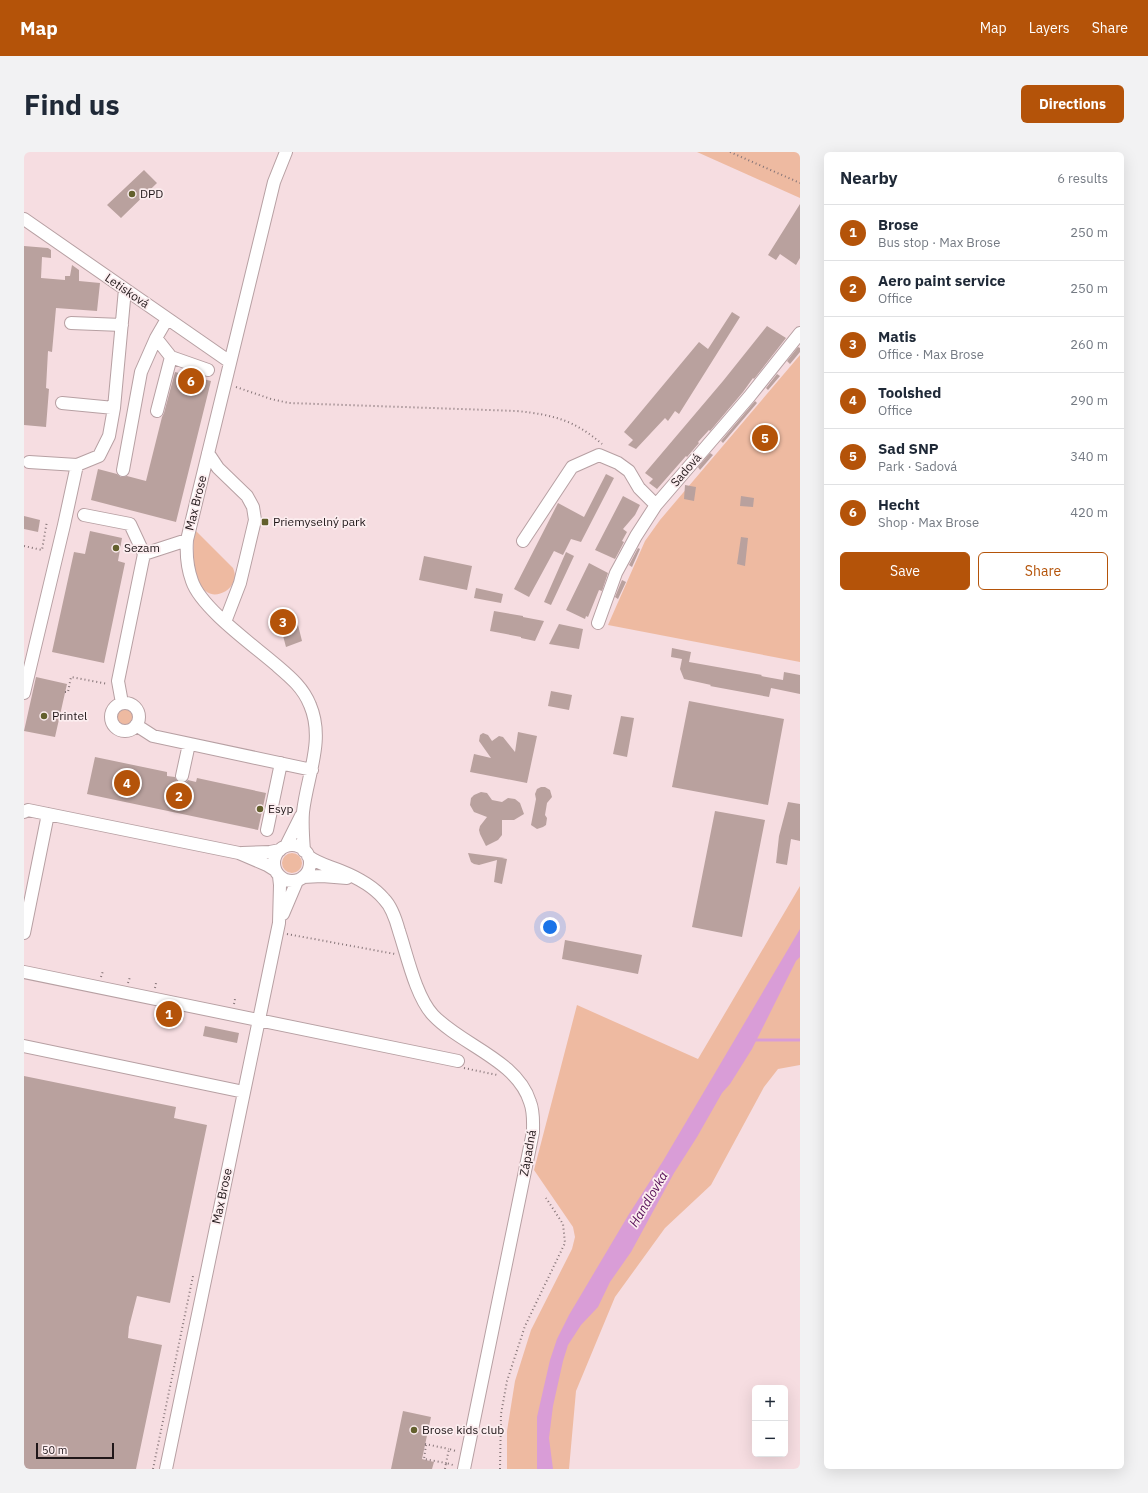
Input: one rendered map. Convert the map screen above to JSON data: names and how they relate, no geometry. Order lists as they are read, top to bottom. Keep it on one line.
{"streets":{"street":["Letisková","Sadová","Max Brose","Západná"]},"crossings":[["Letisková","Max Brose"],["Max Brose","Západná"]],"water":["Handlovka"],"places":{"other":["DPD","Sezam","Printel","Esyp","Brose kids club"],"transit":["Priemyselný park"]},"scale_bar":"50 m","page":{"header":"Map","nav":["Map","Layers","Share"],"buttons":["Directions",["Save","Share"]],"title":"Find us","heading":["Nearby","6 results"],"list":[{"mark":"1","name":"Brose","note":"Bus stop · Max Brose","value":"250 m"},{"mark":"2","name":"Aero paint service","note":"Office","value":"250 m"},{"mark":"3","name":"Matis","note":"Office · Max Brose","value":"260 m"},{"mark":"4","name":"Toolshed","note":"Office","value":"290 m"},{"mark":"5","name":"Sad SNP","note":"Park · Sadová","value":"340 m"},{"mark":"6","name":"Hecht","note":"Shop · Max Brose","value":"420 m"}],"pins":["6","5","3","4","2","1"],"map_buttons":["+","−"],"scale":"50 m"}}
